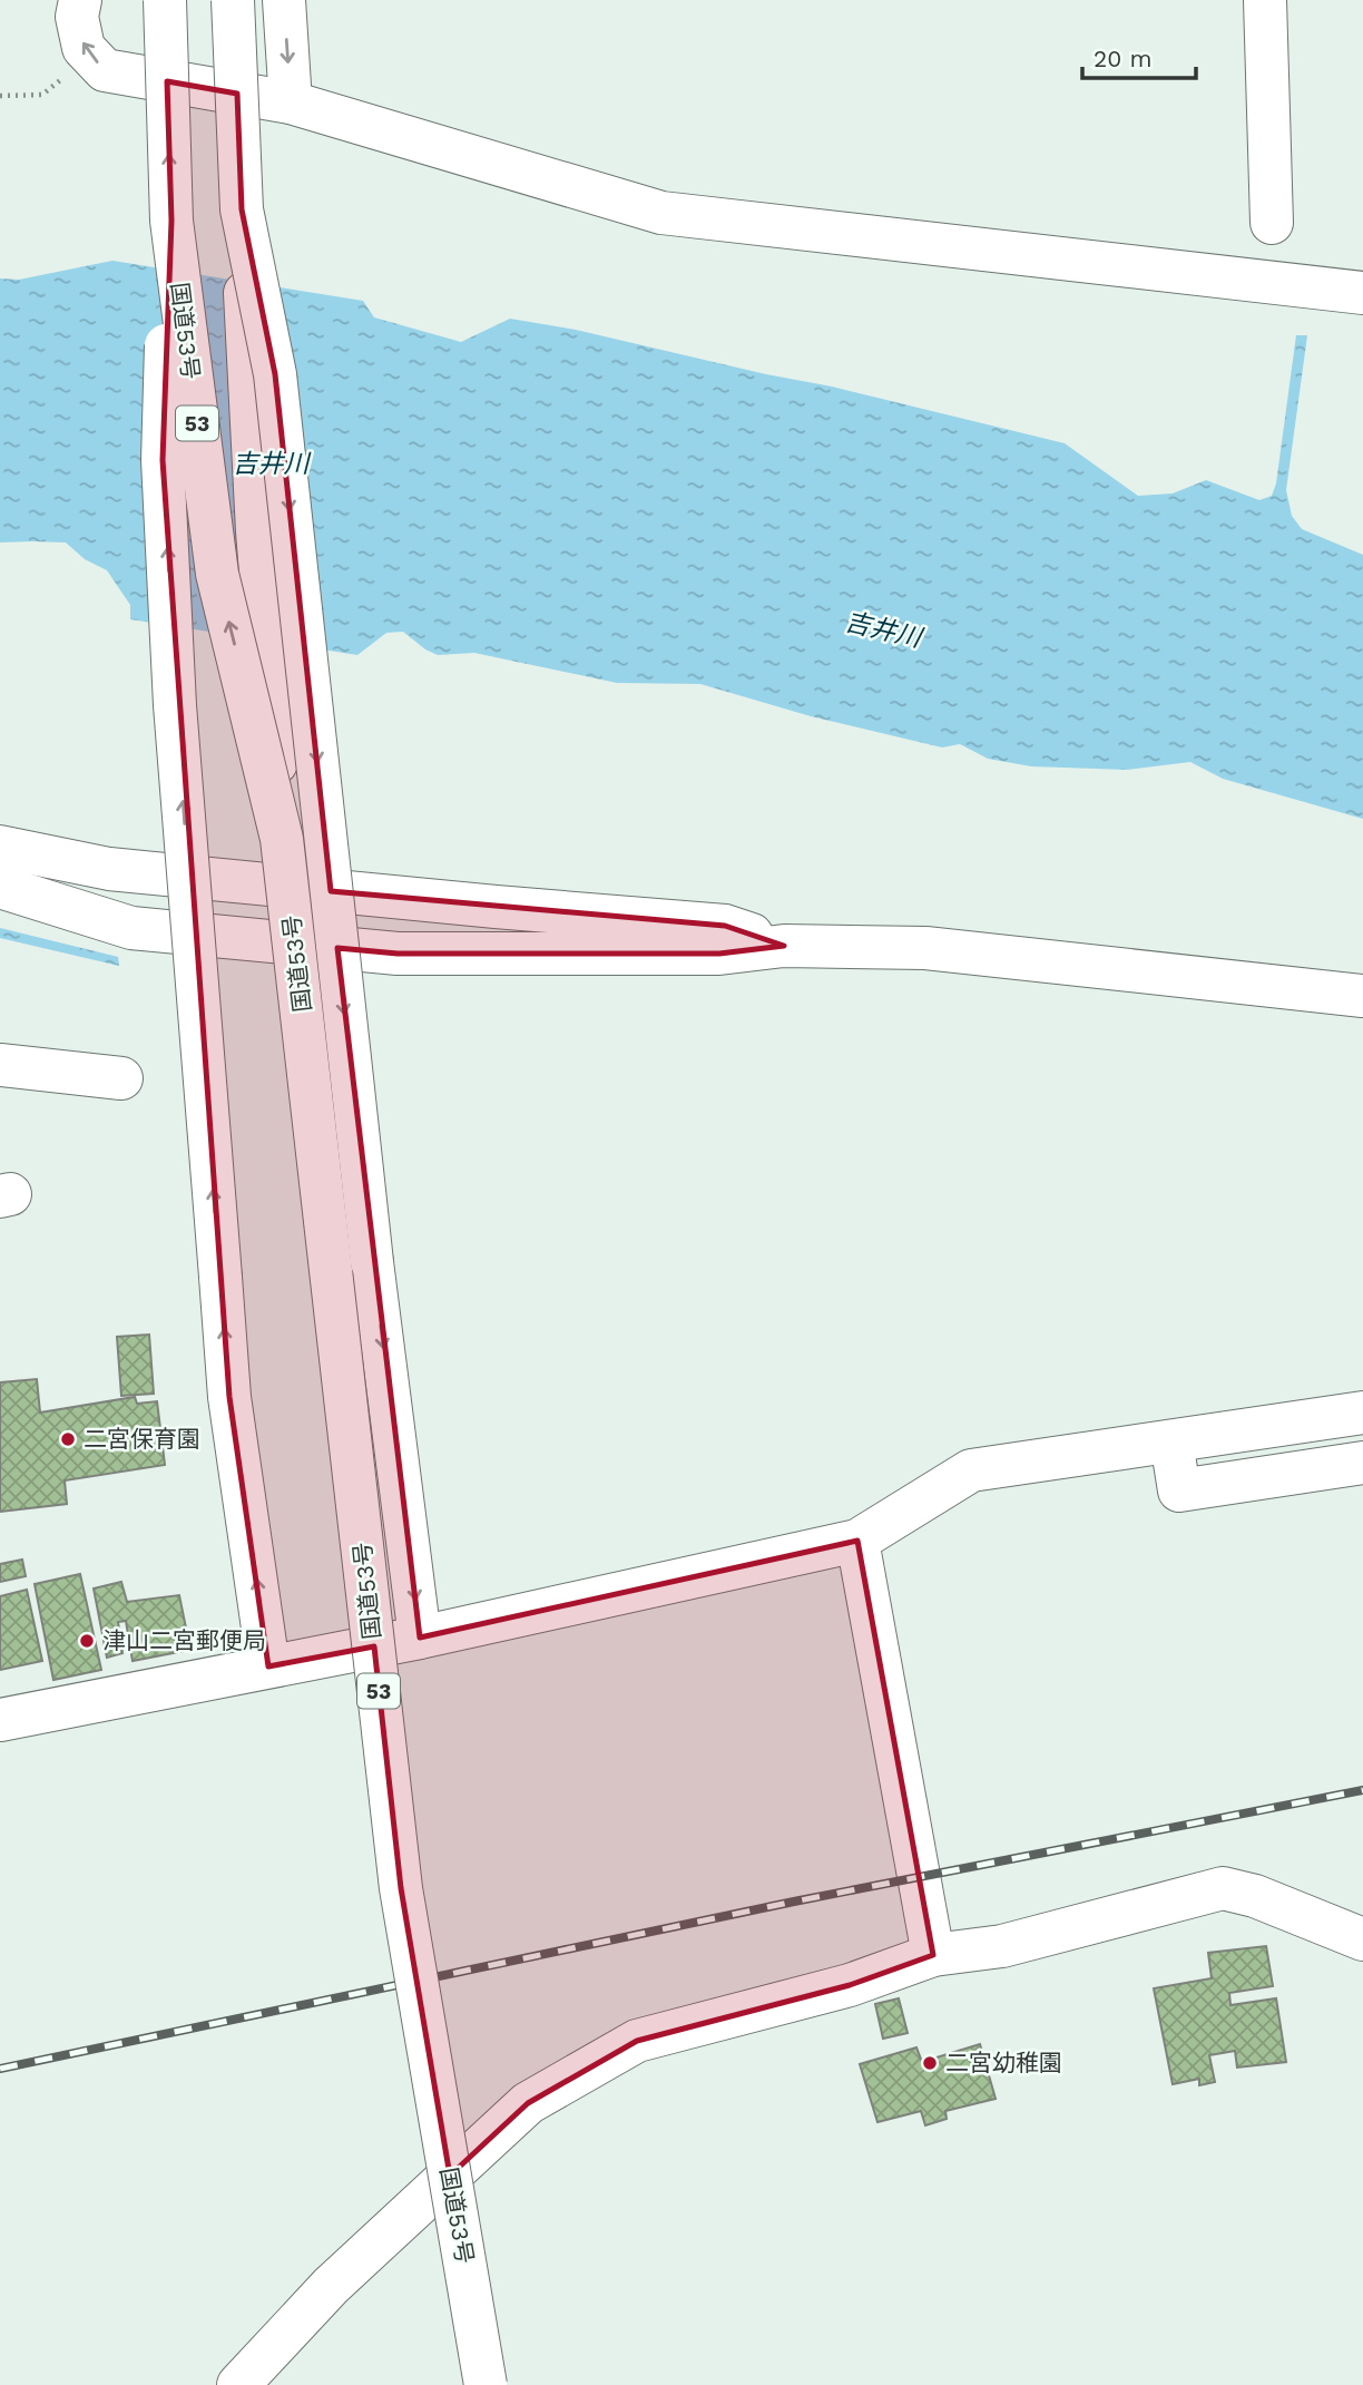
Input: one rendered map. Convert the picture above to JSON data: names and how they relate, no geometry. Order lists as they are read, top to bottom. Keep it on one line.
{"streets":{"main road":["国道53号","53"]},"water":["吉井川"],"places":["二宮保育園","津山二宮郵便局","二宮幼稚園"],"scale_bar":"20 m"}
